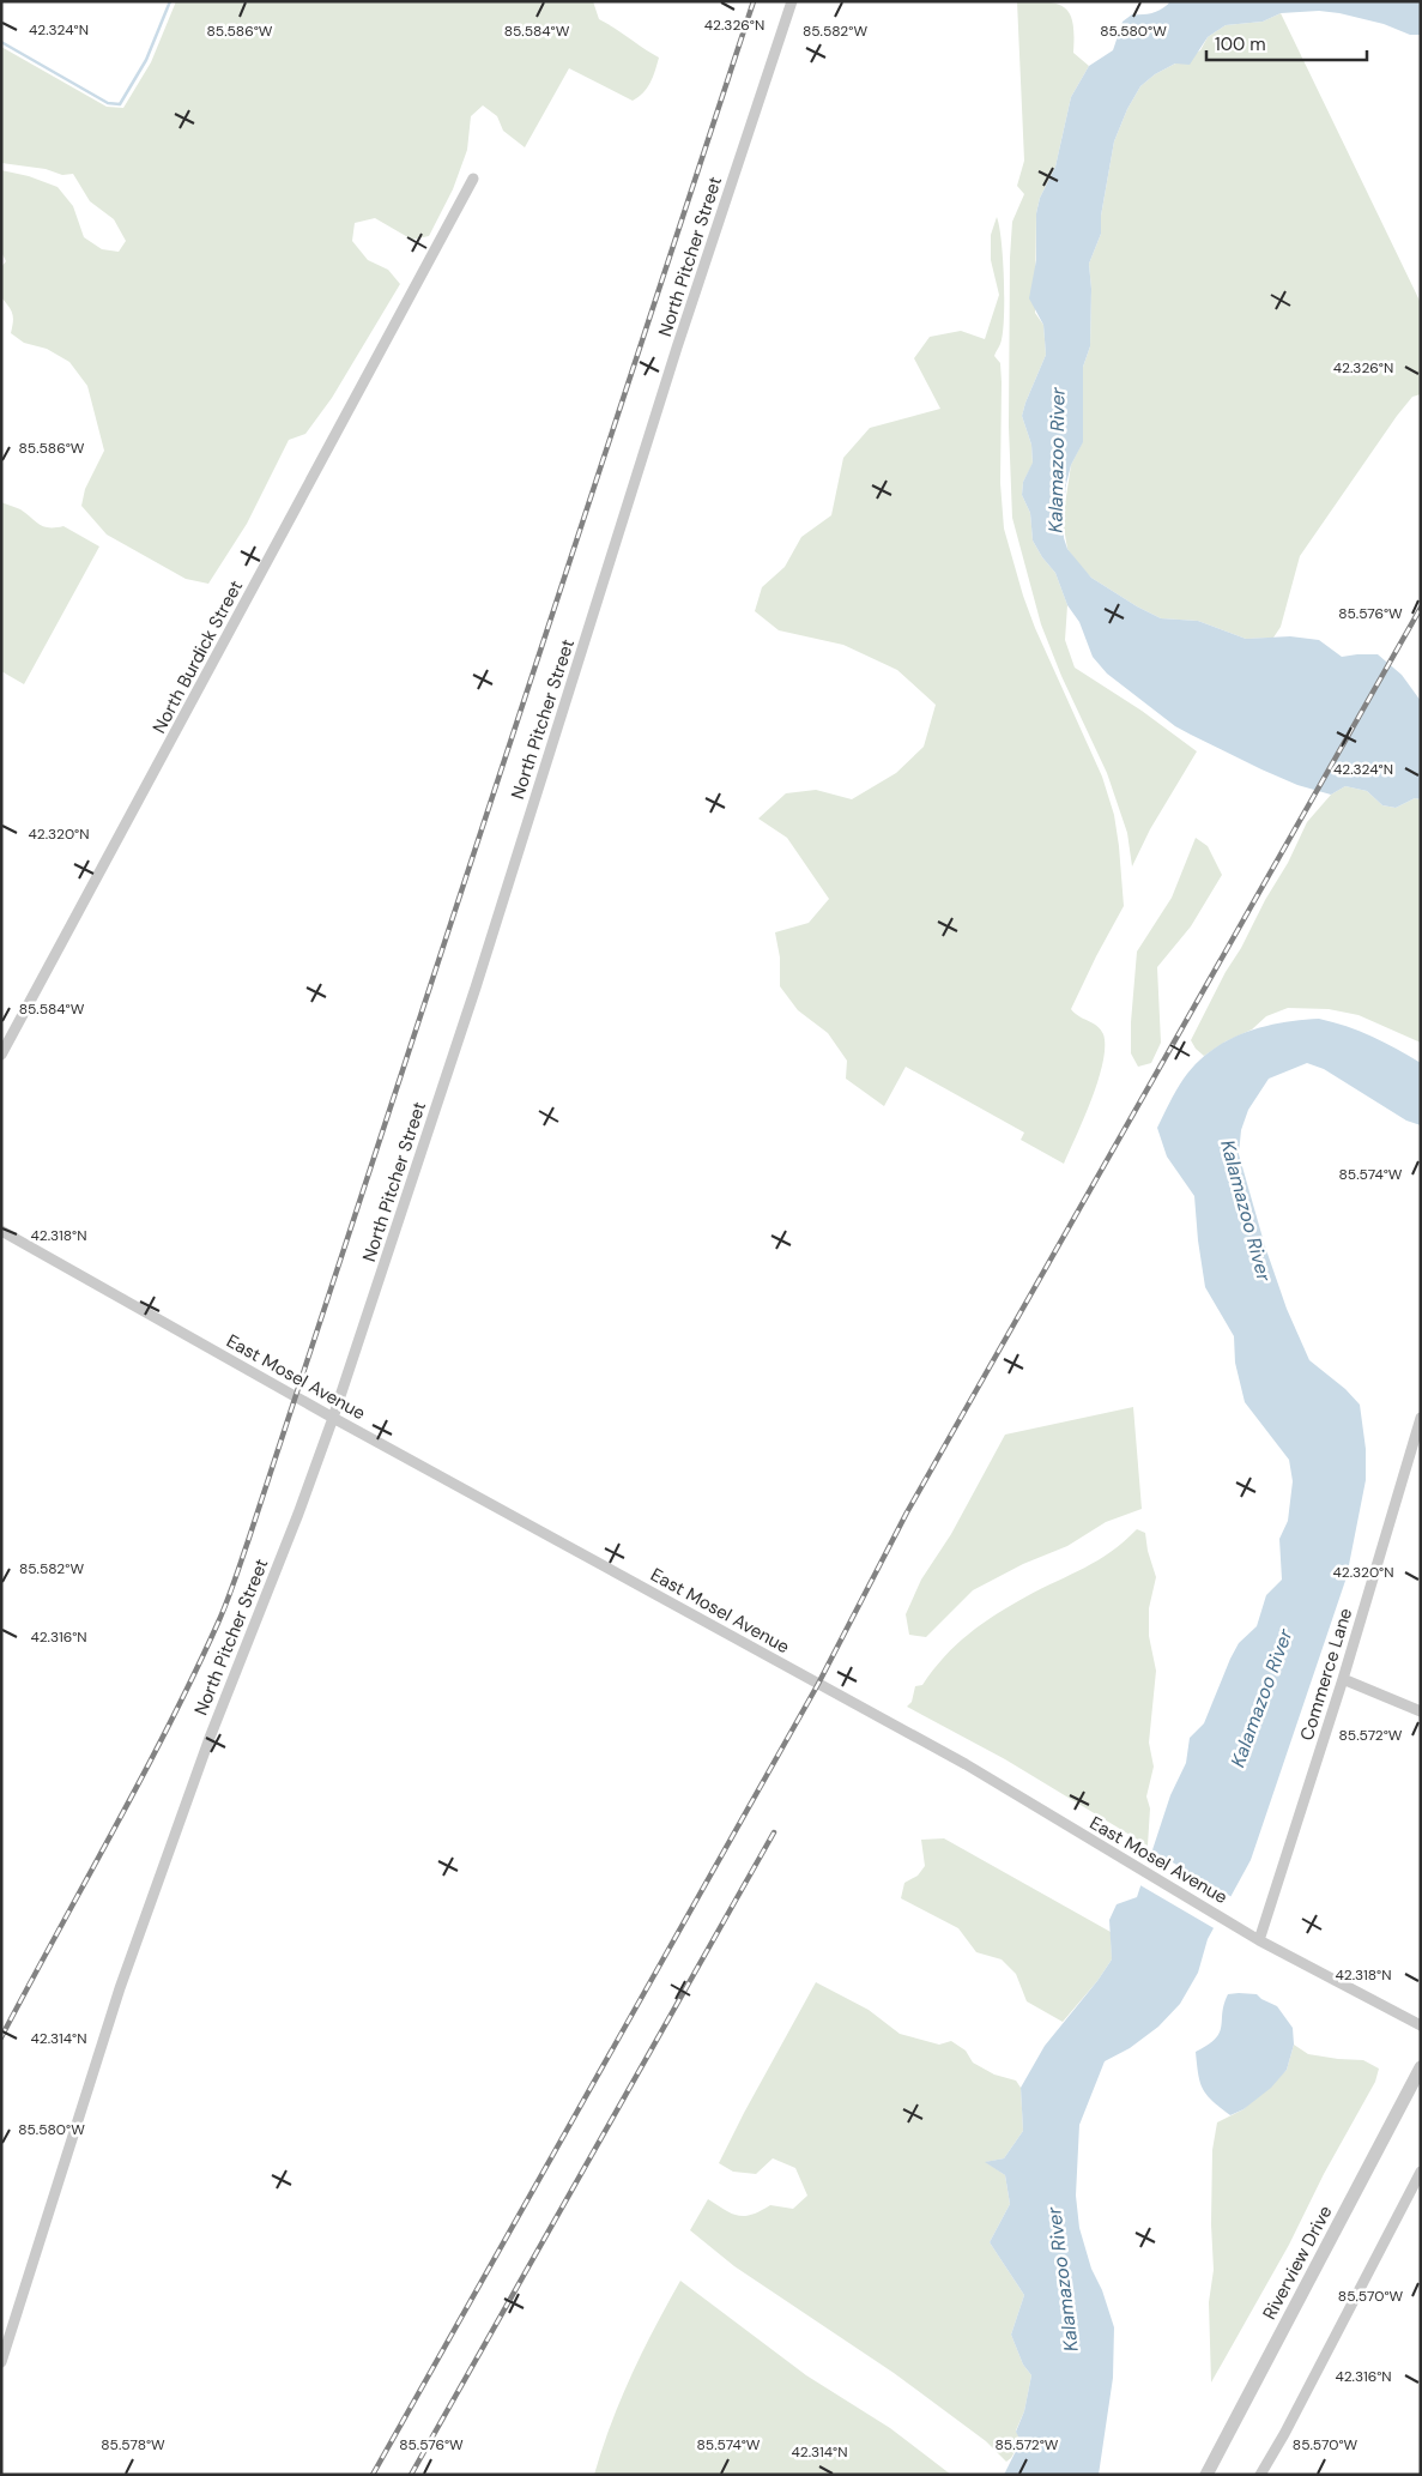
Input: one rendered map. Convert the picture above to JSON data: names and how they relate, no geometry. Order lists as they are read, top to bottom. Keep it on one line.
{"streets":{"street":["North Pitcher Street","North Burdick Street","East Mosel Avenue","Commerce Lane","Riverview Drive"]},"crossings":[["North Pitcher Street","East Mosel Avenue"],["East Mosel Avenue","Commerce Lane"]],"water":["Kalamazoo River"],"scale_bar":"100 m","coordinates":["42.326°N","42.324°N","85.586°W","85.584°W","85.582°W","85.580°W","85.576°W","42.320°N","85.574°W","42.318°N","42.316°N","85.572°W","42.314°N","85.570°W","85.578°W"]}
